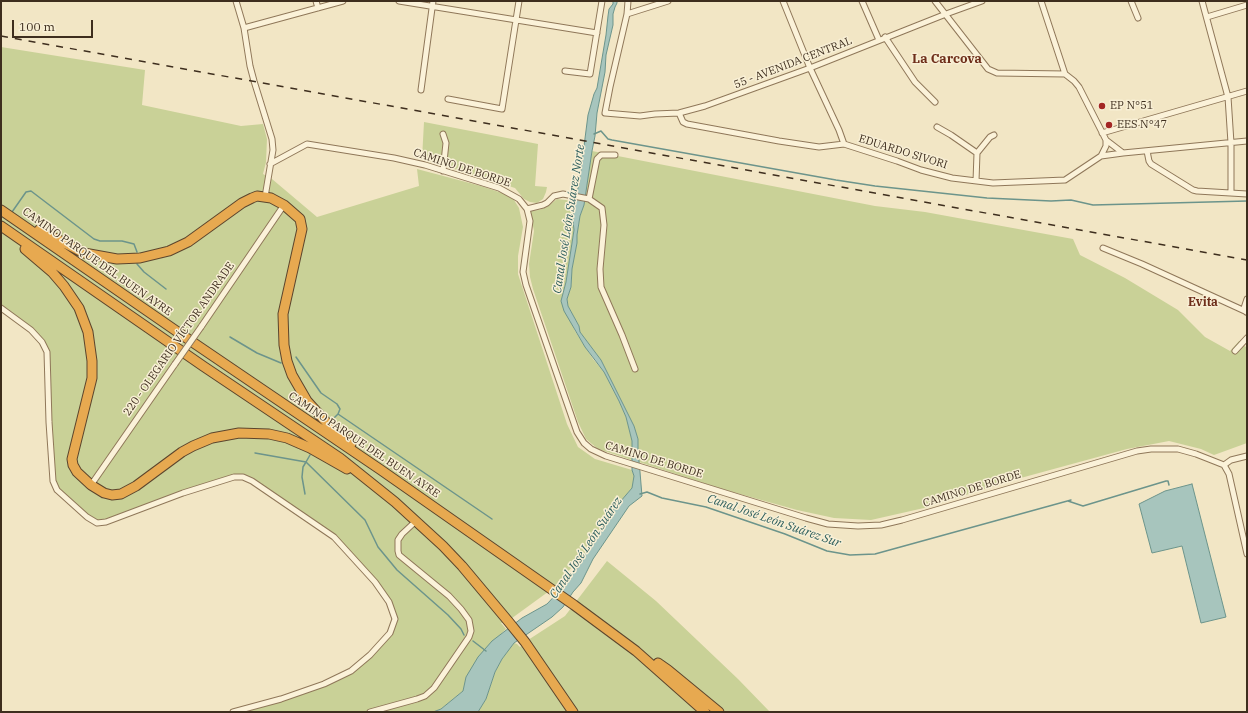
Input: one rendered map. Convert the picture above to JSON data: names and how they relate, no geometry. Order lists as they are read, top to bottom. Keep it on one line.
{"streets":{"highway":["CAMINO PARQUE DEL BUEN AYRE"],"street":["55 - AVENIDA CENTRAL","EDUARDO SIVORI","CAMINO DE BORDE","220 - OLEGARIO VÍCTOR ANDRADE"]},"crossings":[["55 - AVENIDA CENTRAL","EDUARDO SIVORI"]],"districts":["La Carcova","Evita"],"water":["Canal José León Suárez Norte","Canal José León Suárez Sur","Canal José León Suárez"],"places":["EP N°51","EES N°47"],"scale_bar":"100 m"}
